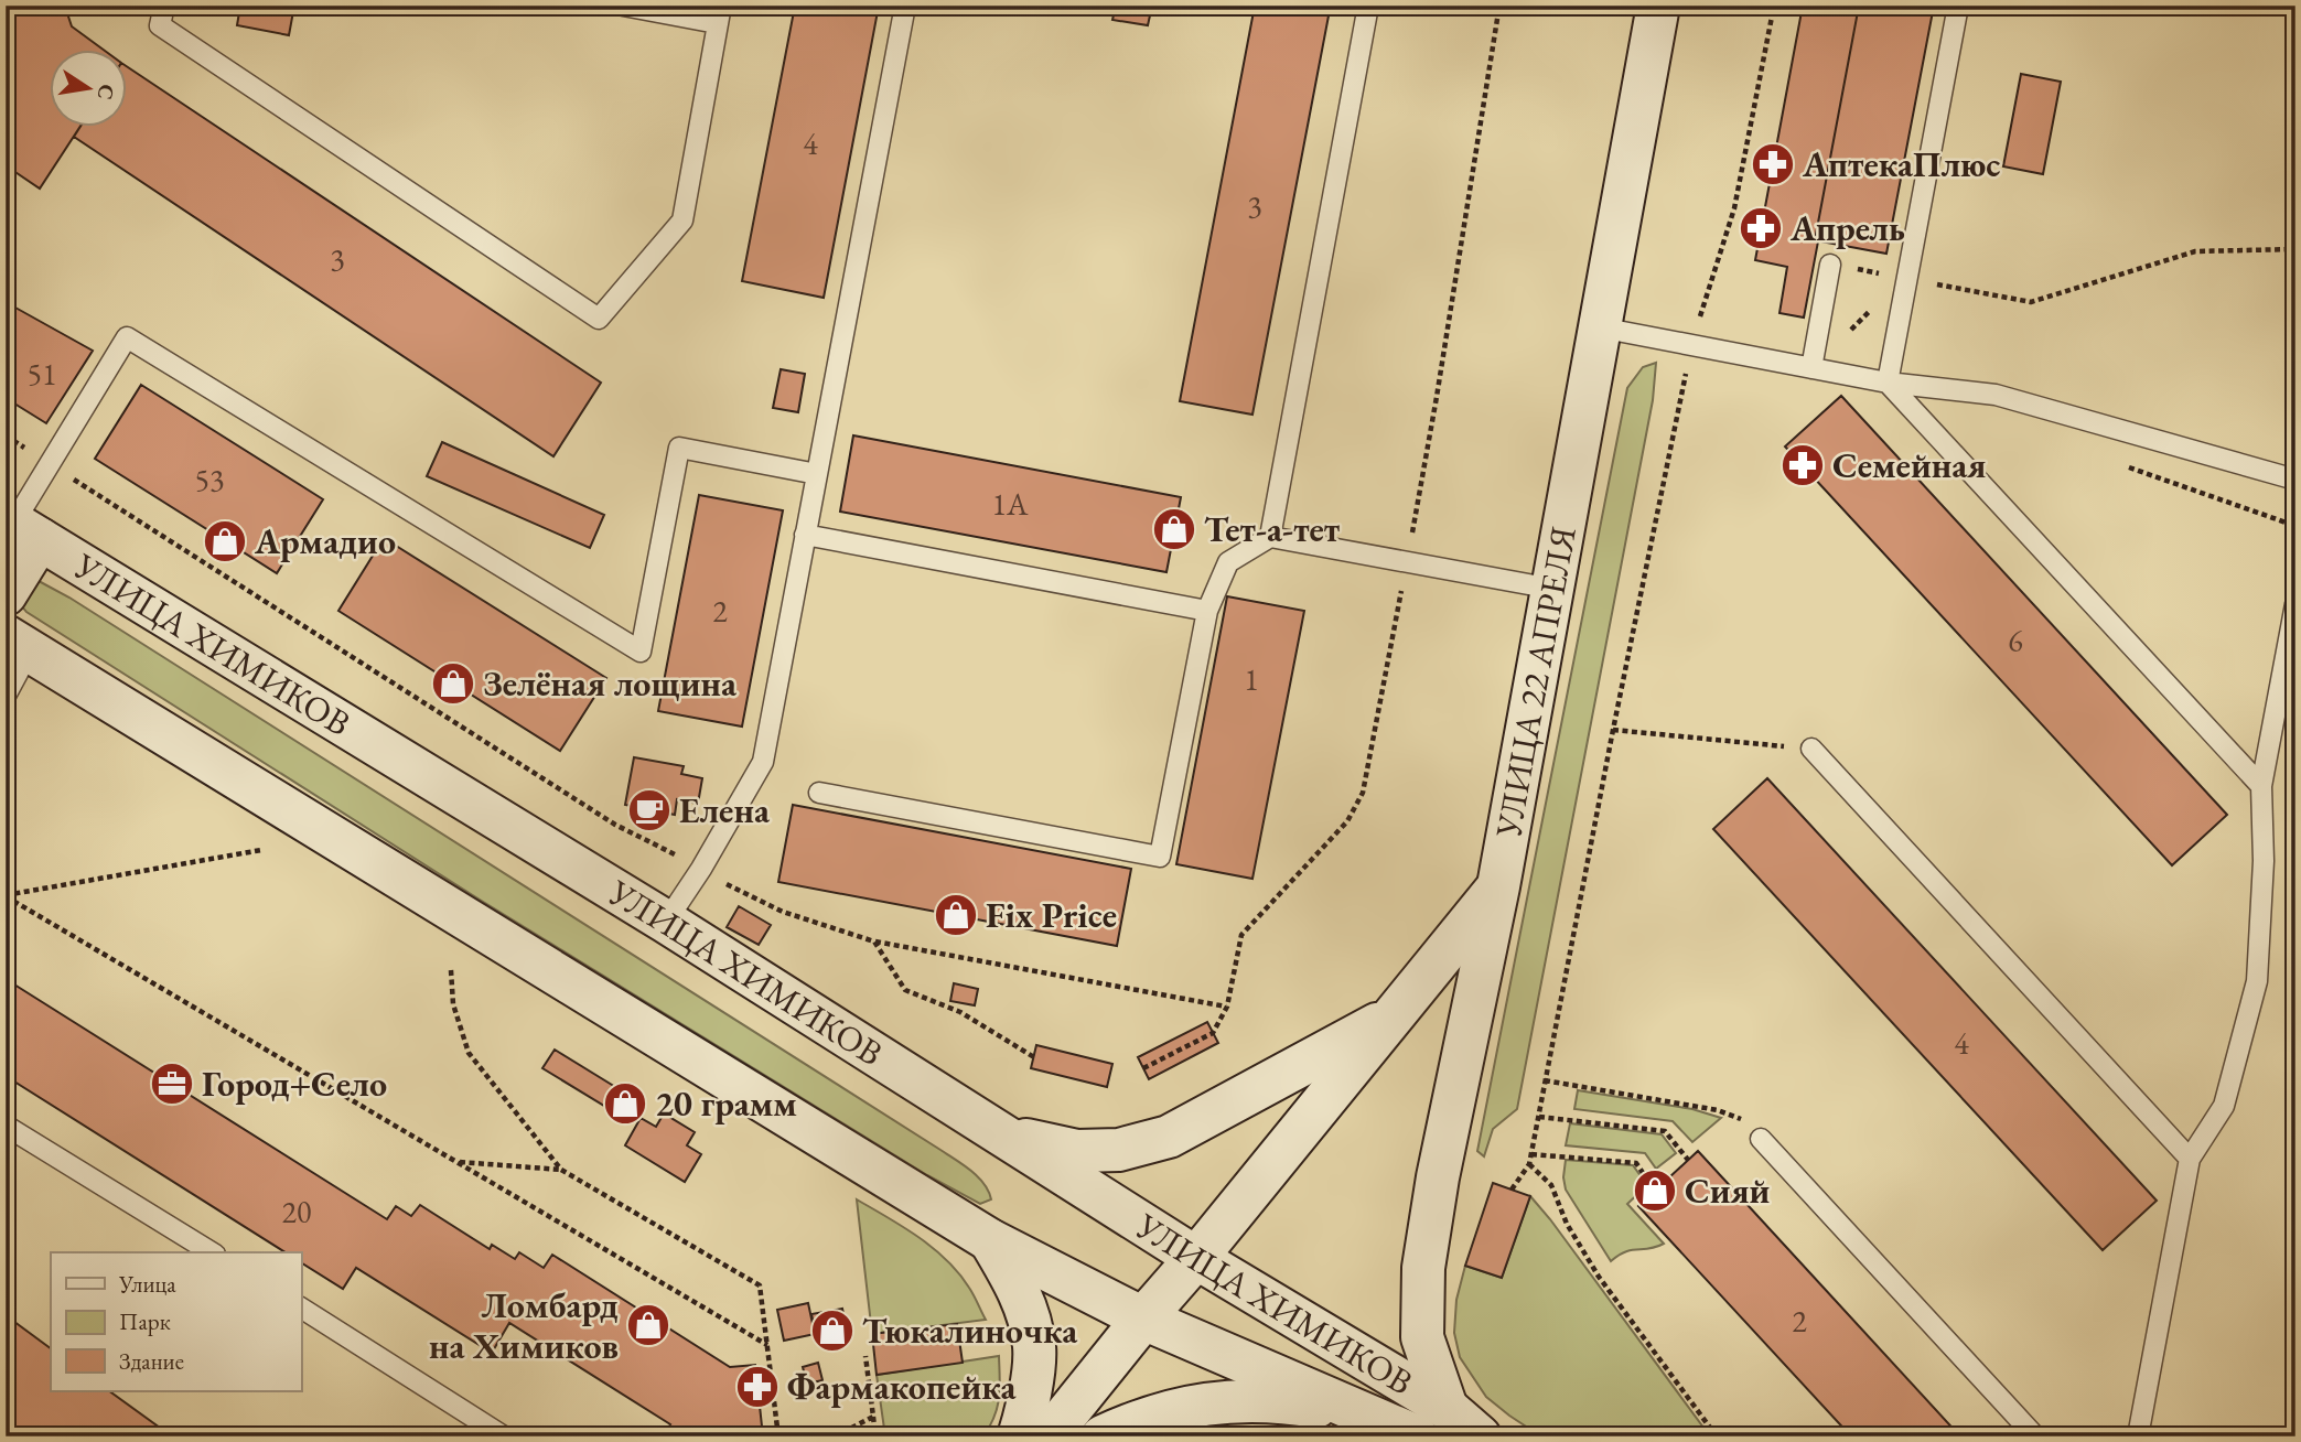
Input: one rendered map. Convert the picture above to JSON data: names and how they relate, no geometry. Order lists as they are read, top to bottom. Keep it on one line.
{"streets":{"main road":["УЛИЦА ХИМИКОВ","УЛИЦА 22 АПРЕЛЯ"]},"crossings":[["УЛИЦА ХИМИКОВ","УЛИЦА 22 АПРЕЛЯ"]],"places":{"pharmacy":["АптекаПлюс","Апрель","Семейная","Фармакопейка"],"shop":["Тет-а-тет","Армадио","Зелёная лощина","Fix Price","20 грамм","Сияй","Ломбард на Химиков","Тюкалиночка"],"cafe":["Елена"],"office":["Город+Село"]},"house_numbers":["4","3","3","51","53","1А","2","6","1","4","20","2"],"legend":["Улица","Парк","Здание"],"north":"right"}
